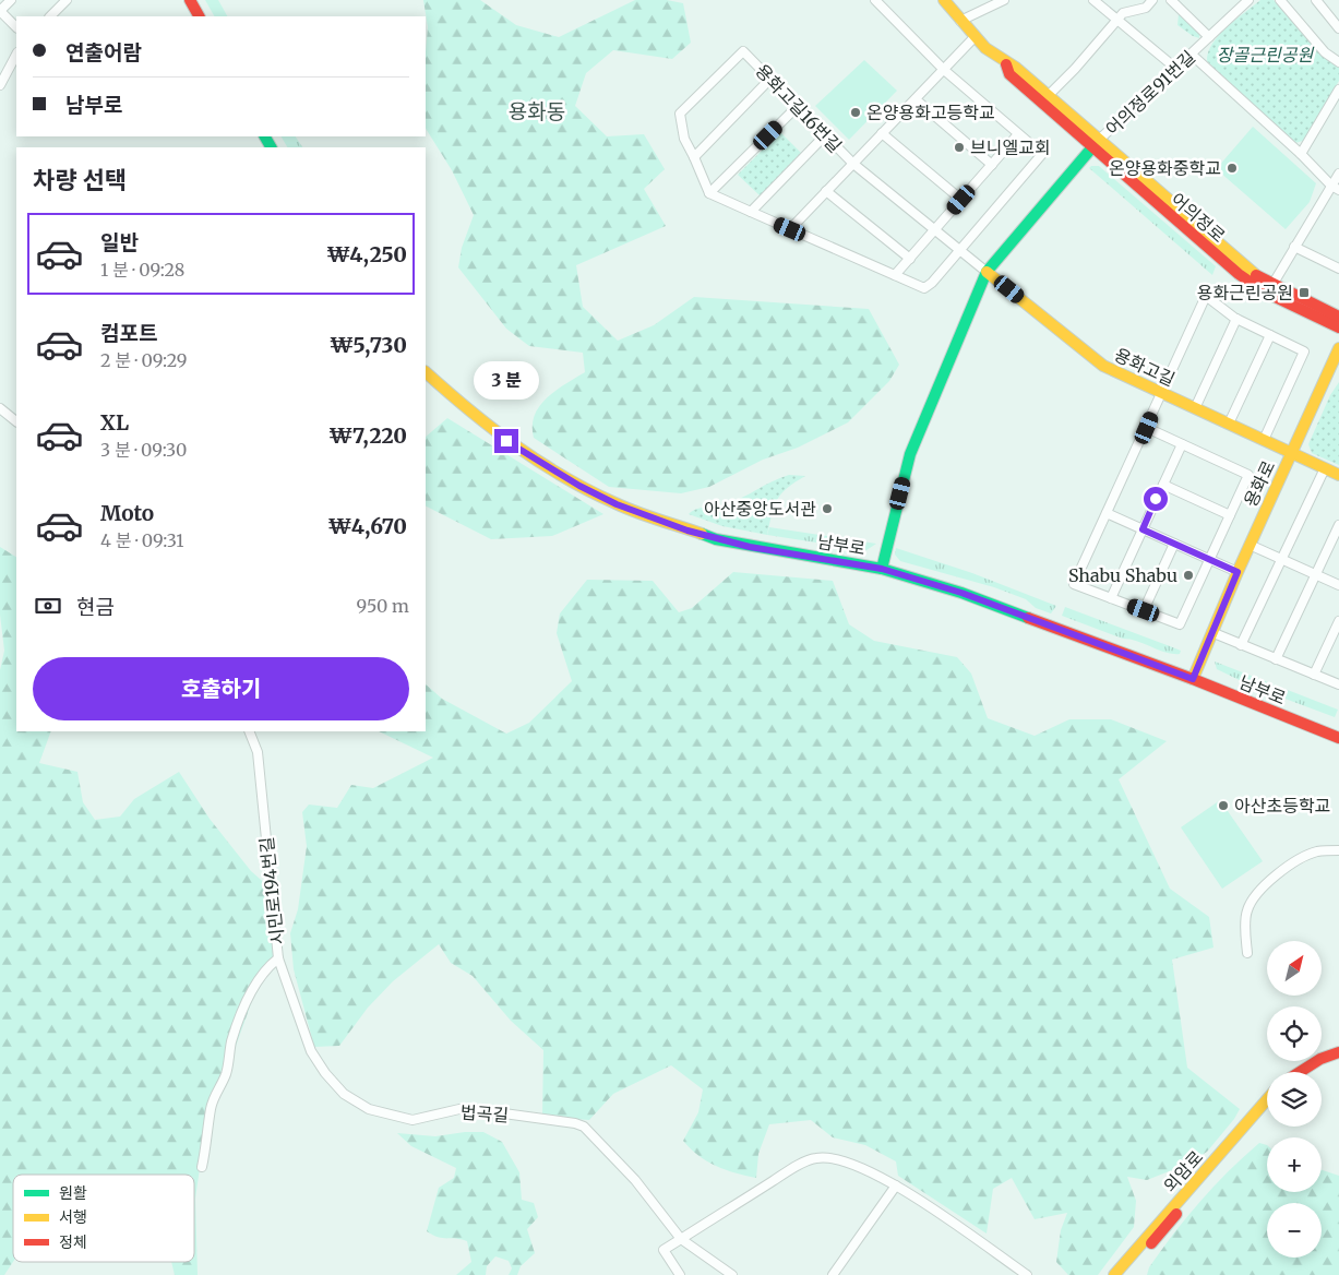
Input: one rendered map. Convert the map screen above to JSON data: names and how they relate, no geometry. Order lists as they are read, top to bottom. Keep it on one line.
{"streets":{"street":["어의정로91번길","용화고길16번길","어의정로","용화고길","용화로","남부로","시민로194번길","법곡길","외암로"]},"crossings":[["어의정로91번길","어의정로"],["용화고길16번길","용화고길"],["용화고길","용화로"],["용화로","남부로"],["시민로194번길","법곡길"]],"districts":["용화동"],"parks":["장골근린공원"],"places":{"other":["온양용화고등학교","브니엘교회","온양용화중학교","아산중앙도서관","Shabu Shabu","아산초등학교"],"transit":["용화근린공원"]},"legend":["원활","서행","정체"],"north":"top right","page":{"banner":["연출어람","남부로"],"heading":"차량 선택","list":[{"name":"일반","note":"1 분 · 09:28","value":"₩4,250"},{"name":"컴포트","note":"2 분 · 09:29","value":"₩5,730"},{"name":"XL","note":"3 분 · 09:30","value":"₩7,220"},{"name":"Moto","note":"4 분 · 09:31","value":"₩4,670"}],"bubble":"3 분","pay":["현금","950 m"],"buttons":"호출하기","map_buttons":["+","−"]}}
